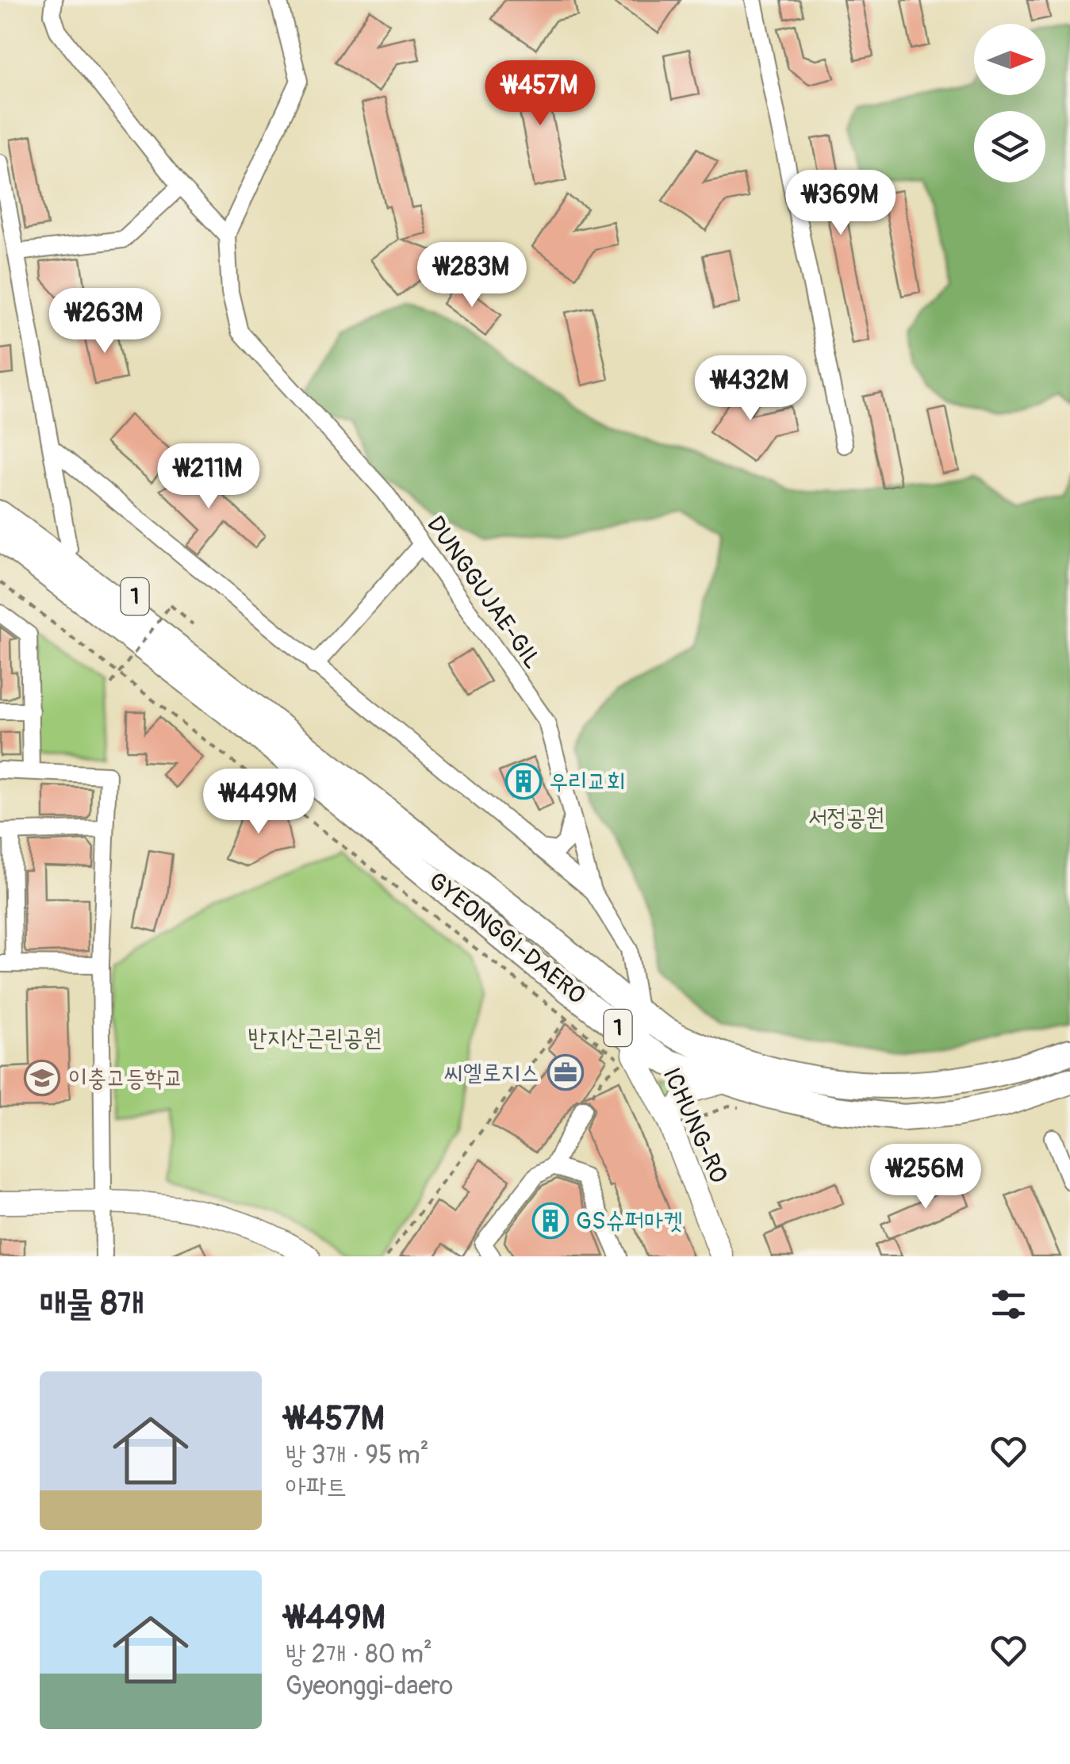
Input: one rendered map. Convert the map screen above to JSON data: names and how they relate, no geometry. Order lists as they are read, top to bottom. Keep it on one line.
{"streets":{"main road":["1","GYEONGGI-DAERO"],"street":["DUNGGUJAE-GIL","ICHUNG-RO"]},"crossings":[["DUNGGUJAE-GIL","GYEONGGI-DAERO"],["GYEONGGI-DAERO","ICHUNG-RO"]],"parks":["서정공원","반지산근린공원"],"places":{"building":["우리교회","GS슈퍼마켓"],"office":["씨엘로지스"],"school or university":["이충고등학교"]},"north":"right","page":{"price":["₩457M","₩369M","₩283M","₩263M","₩432M","₩211M","₩449M","₩256M"],"heading":"매물 8개","list":[{"name":"₩457M","note":"방 3개 · 95 m² · 아파트"},{"name":"₩449M","note":"방 2개 · 80 m² · Gyeonggi-daero"}]}}
